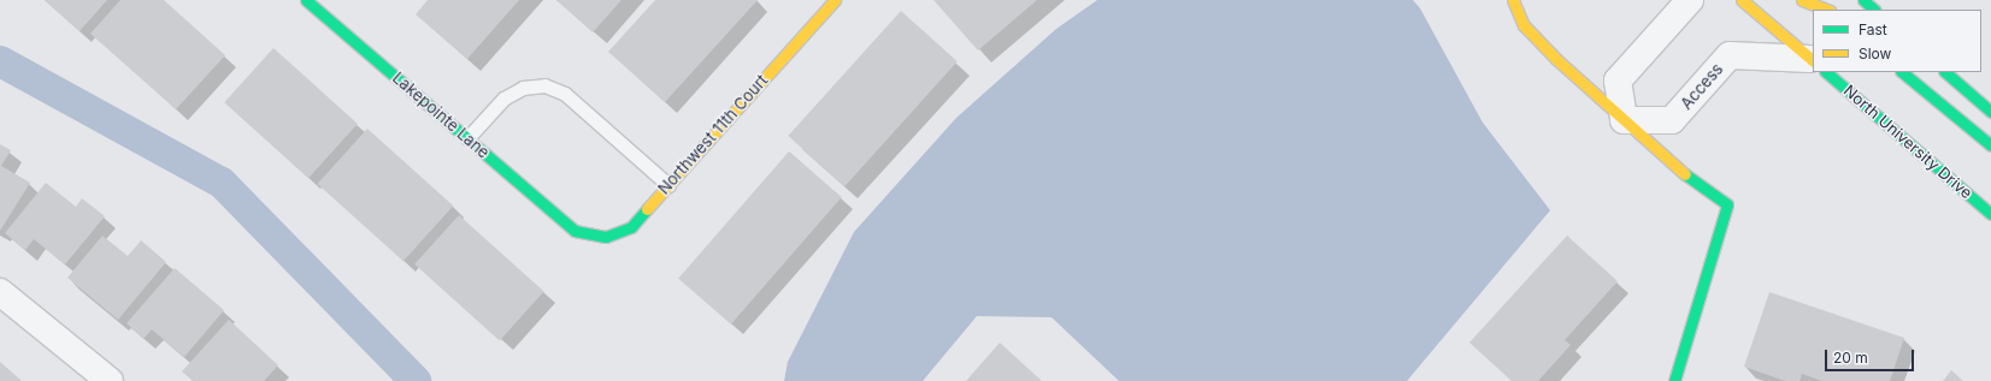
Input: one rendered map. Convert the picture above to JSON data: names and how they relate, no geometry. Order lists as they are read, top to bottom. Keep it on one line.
{"streets":{"street":["Access","Lakepointe Lane","Northwest 11th Court","North University Drive"]},"crossings":[["Lakepointe Lane","Northwest 11th Court"]],"legend":["Fast","Slow"],"scale_bar":"20 m"}
